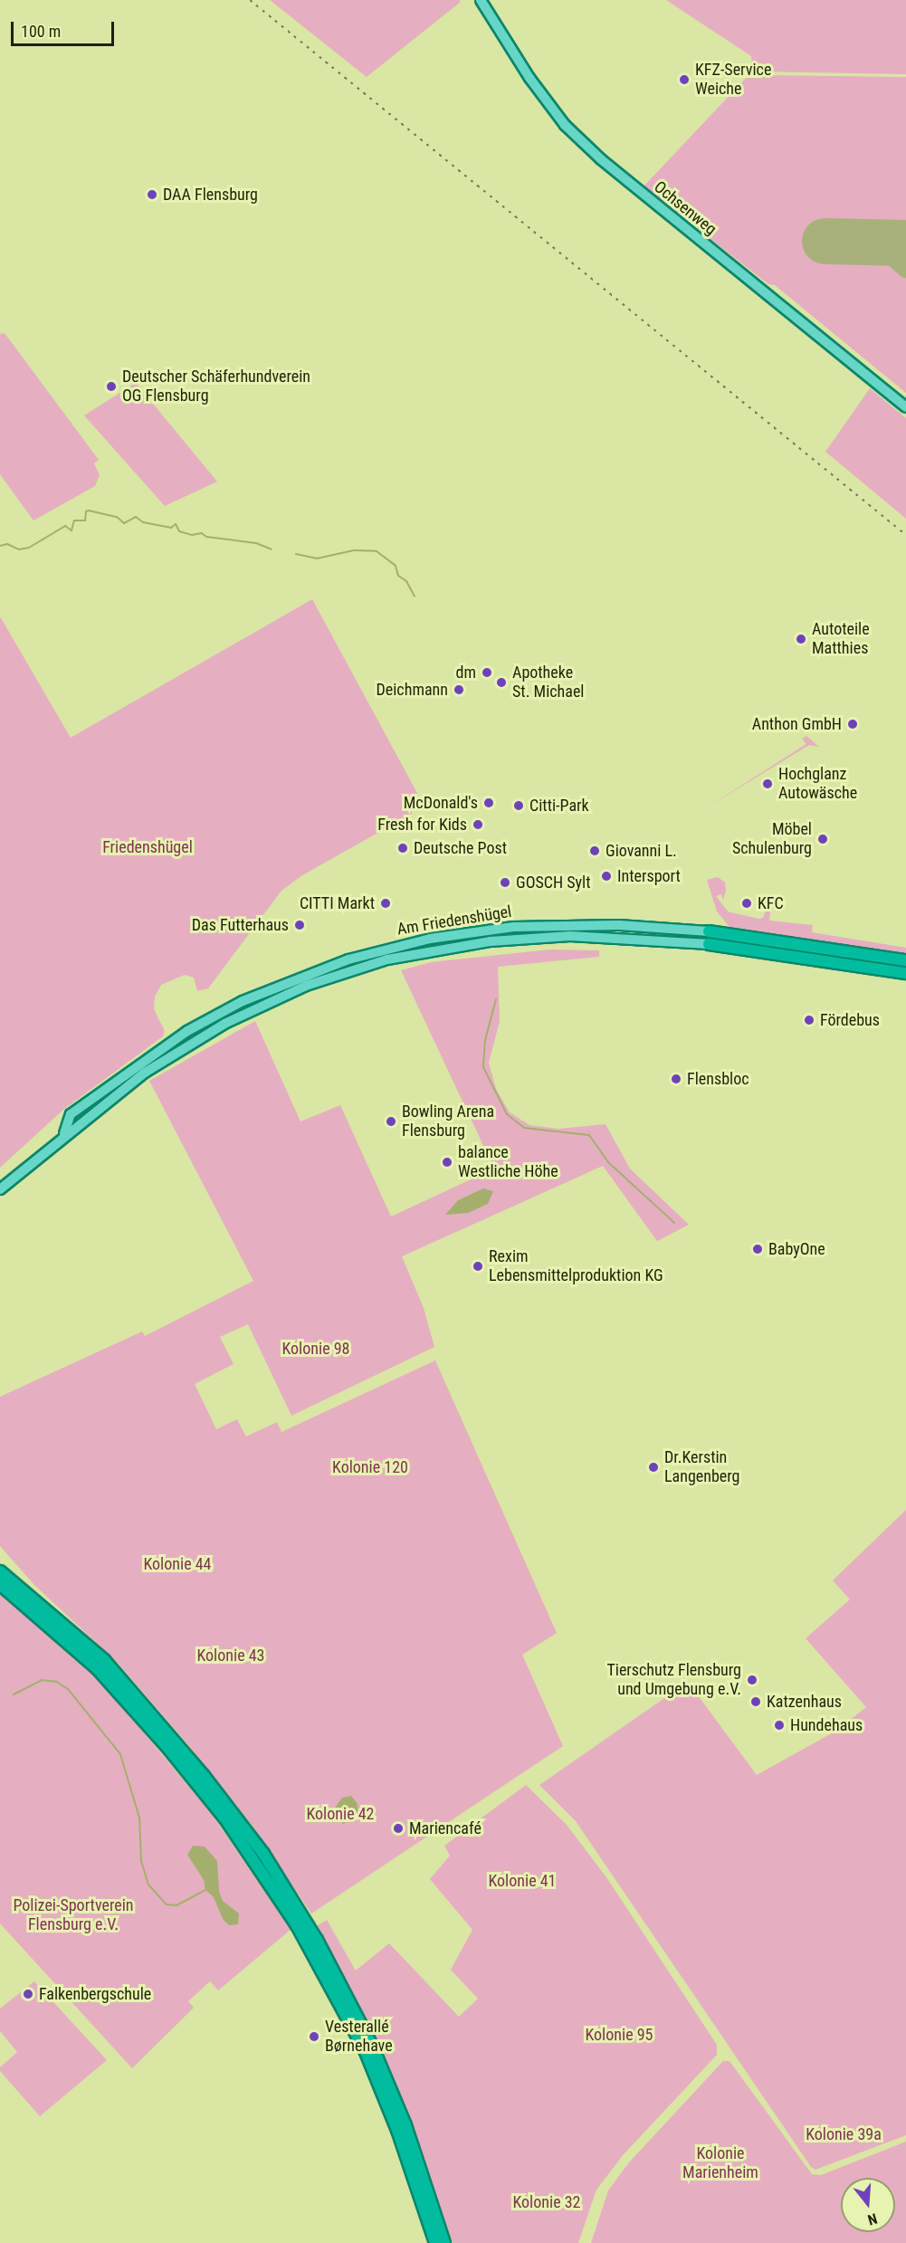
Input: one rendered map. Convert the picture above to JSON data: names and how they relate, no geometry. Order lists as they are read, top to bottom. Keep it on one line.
{"streets":{"highway":["Am Friedenshügel"],"main road":["Ochsenweg"]},"parks":["Friedenshügel","Kolonie 98","Kolonie 120","Kolonie 44","Kolonie 43","Kolonie 42","Kolonie 41","Polizei-Sportverein Flensburg e.V.","Kolonie 95","Kolonie 39a","Kolonie Marienheim","Kolonie 32"],"places":["KFZ-Service Weiche","DAA Flensburg","Deutscher Schäferhundverein OG Flensburg","Autoteile Matthies","dm","Apotheke St. Michael","Deichmann","Anthon GmbH","Hochglanz Autowäsche","McDonald's","Citti-Park","Fresh for Kids","Möbel Schulenburg","Deutsche Post","Giovanni L.","Intersport","GOSCH Sylt","CITTI Markt","KFC","Das Futterhaus","Fördebus","Flensbloc","Bowling Arena Flensburg","balance Westliche Höhe","BabyOne","Rexim Lebensmittelproduktion KG","Dr.Kerstin Langenberg","Tierschutz Flensburg und Umgebung e.V.","Katzenhaus","Hundehaus","Mariencafé","Falkenbergschule","Vesterallé Børnehave"],"scale_bar":"100 m","north":"bottom"}
